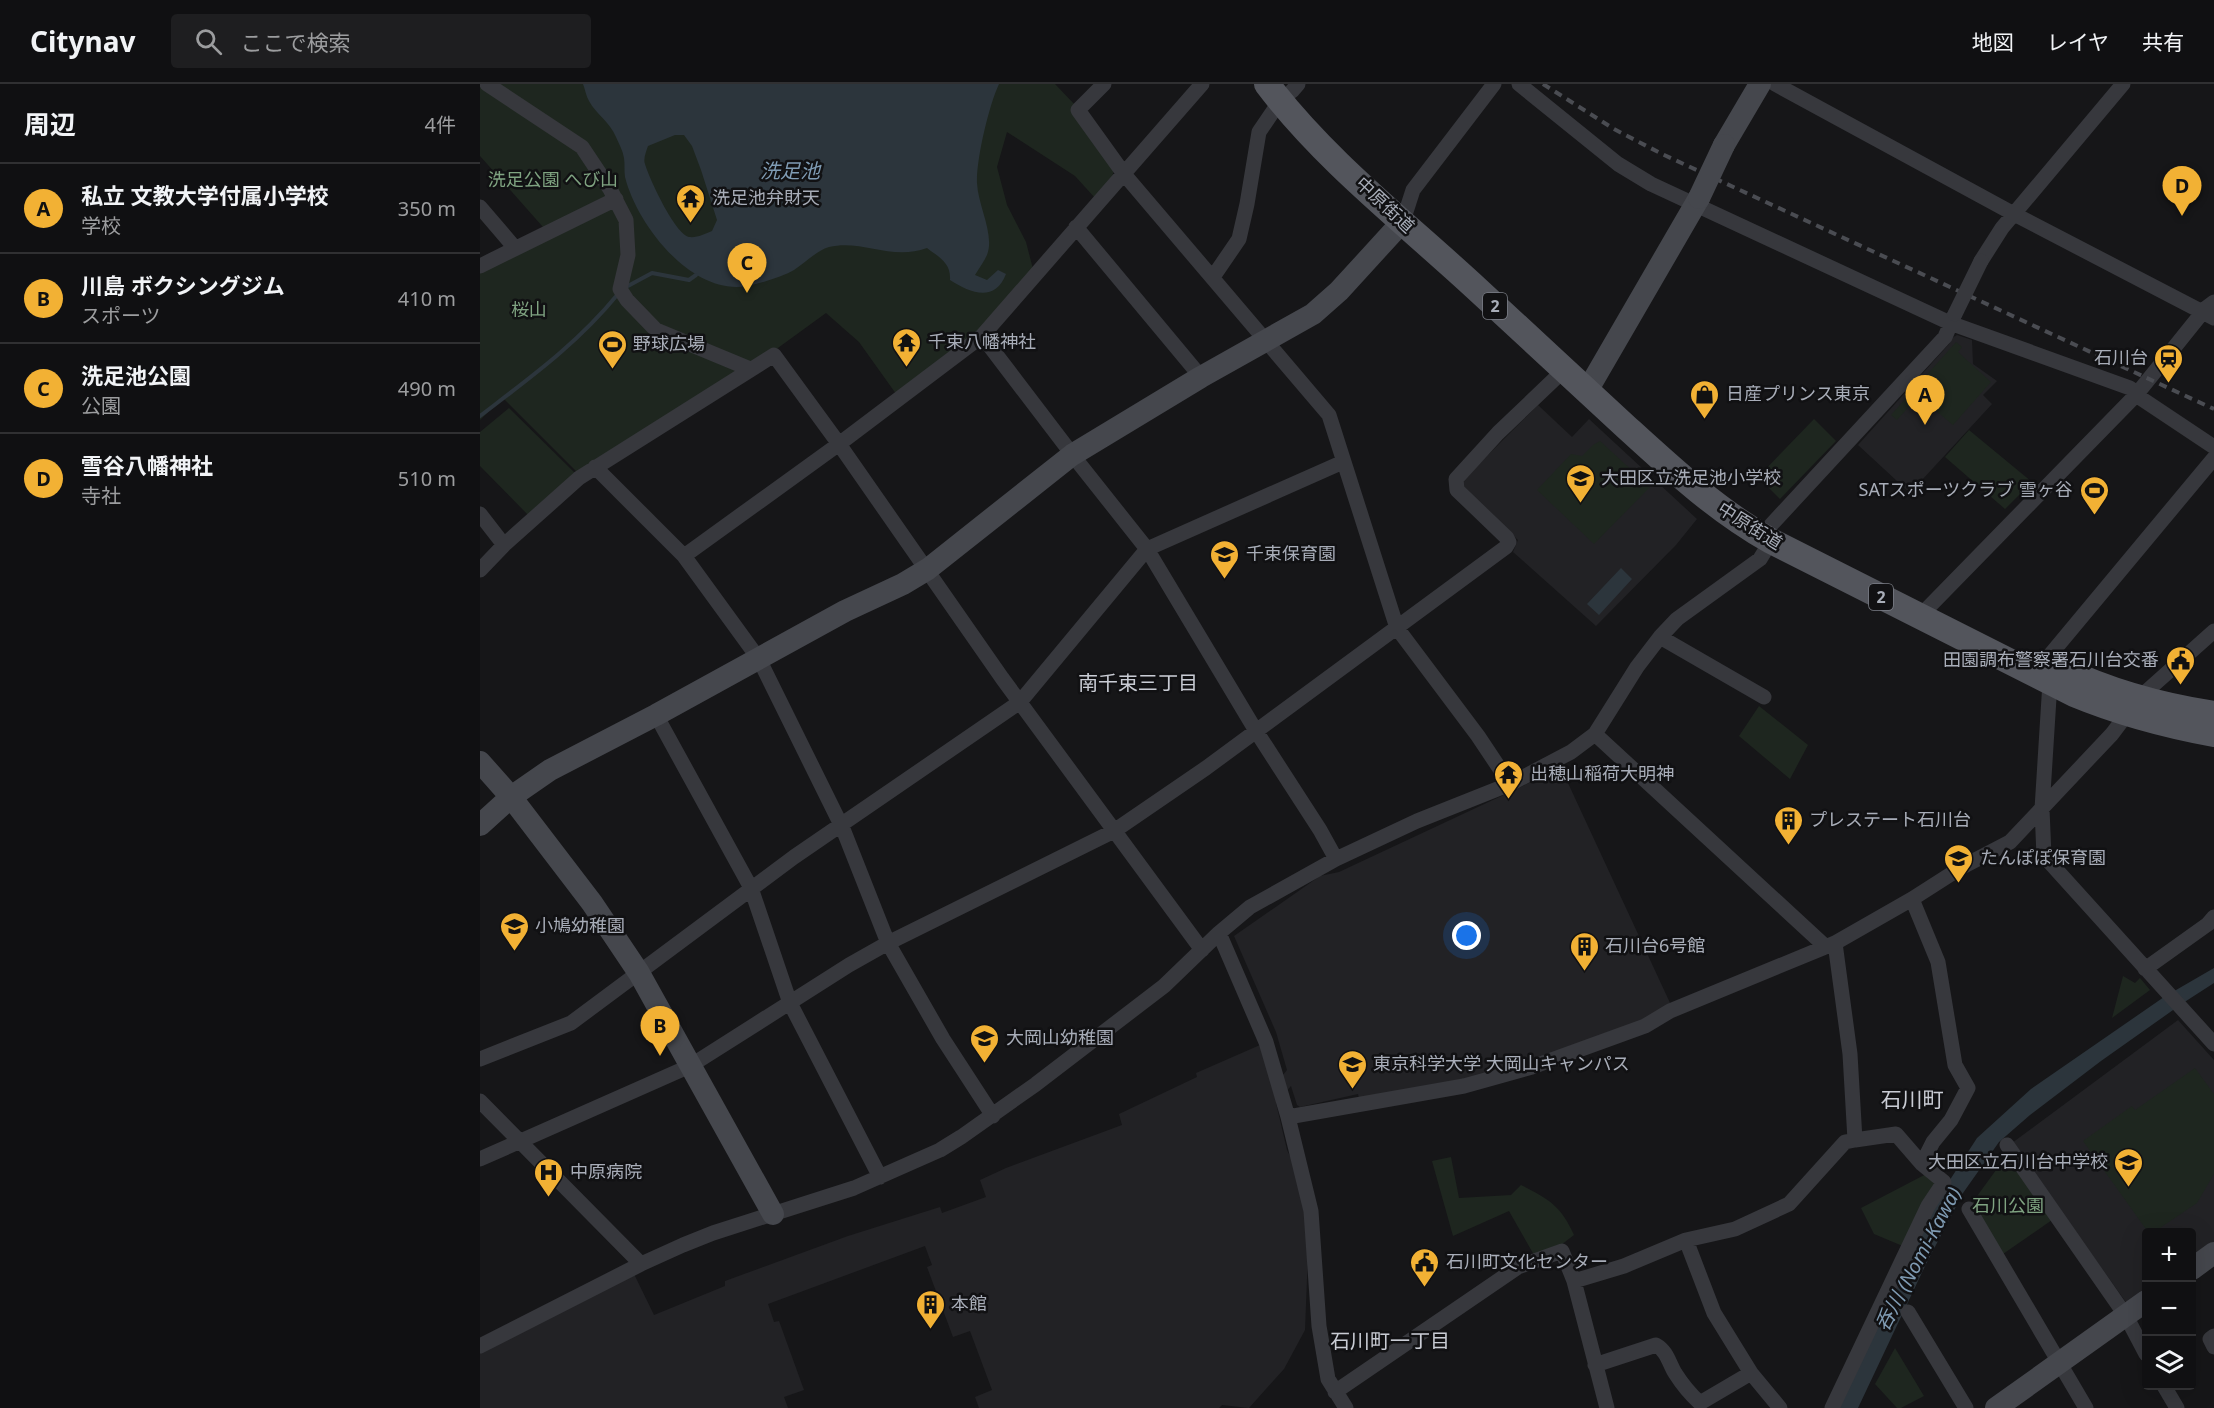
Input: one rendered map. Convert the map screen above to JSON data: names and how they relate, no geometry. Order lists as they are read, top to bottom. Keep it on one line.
{"streets":{"main road":["中原街道","2"]},"districts":["南千束三丁目","石川町","石川町一丁目"],"water":["洗足池","呑川 (Nomi-Kawa)"],"parks":["洗足公園 へび山","桜山","石川公園"],"places":{"temple":["洗足池弁財天","千束八幡神社","出穂山稲荷大明神"],"sports":["野球広場","SATスポーツクラブ 雪ヶ谷"],"station":["石川台"],"shop":["日産プリンス東京"],"school or university":["大田区立洗足池小学校","千束保育園","たんぽぽ保育園","小鳩幼稚園","大岡山幼稚園","東京科学大学 大岡山キャンパス","大田区立石川台中学校"],"public building":["田園調布警察署石川台交番","石川町文化センター"],"building":["プレステート石川台","石川台6号館","本館"],"hospital":["中原病院"]},"page":{"header":"Citynav","search":"ここで検索","nav":["地図","レイヤ","共有"],"heading":["周辺","4件"],"list":[{"mark":"A","name":"私立 文教大学付属小学校","note":"学校","value":"350 m"},{"mark":"B","name":"川島 ボクシングジム","note":"スポーツ","value":"410 m"},{"mark":"C","name":"洗足池公園","note":"公園","value":"490 m"},{"mark":"D","name":"雪谷八幡神社","note":"寺社","value":"510 m"}],"pins":["D","C","A","B"],"map_buttons":["+","−"]}}
